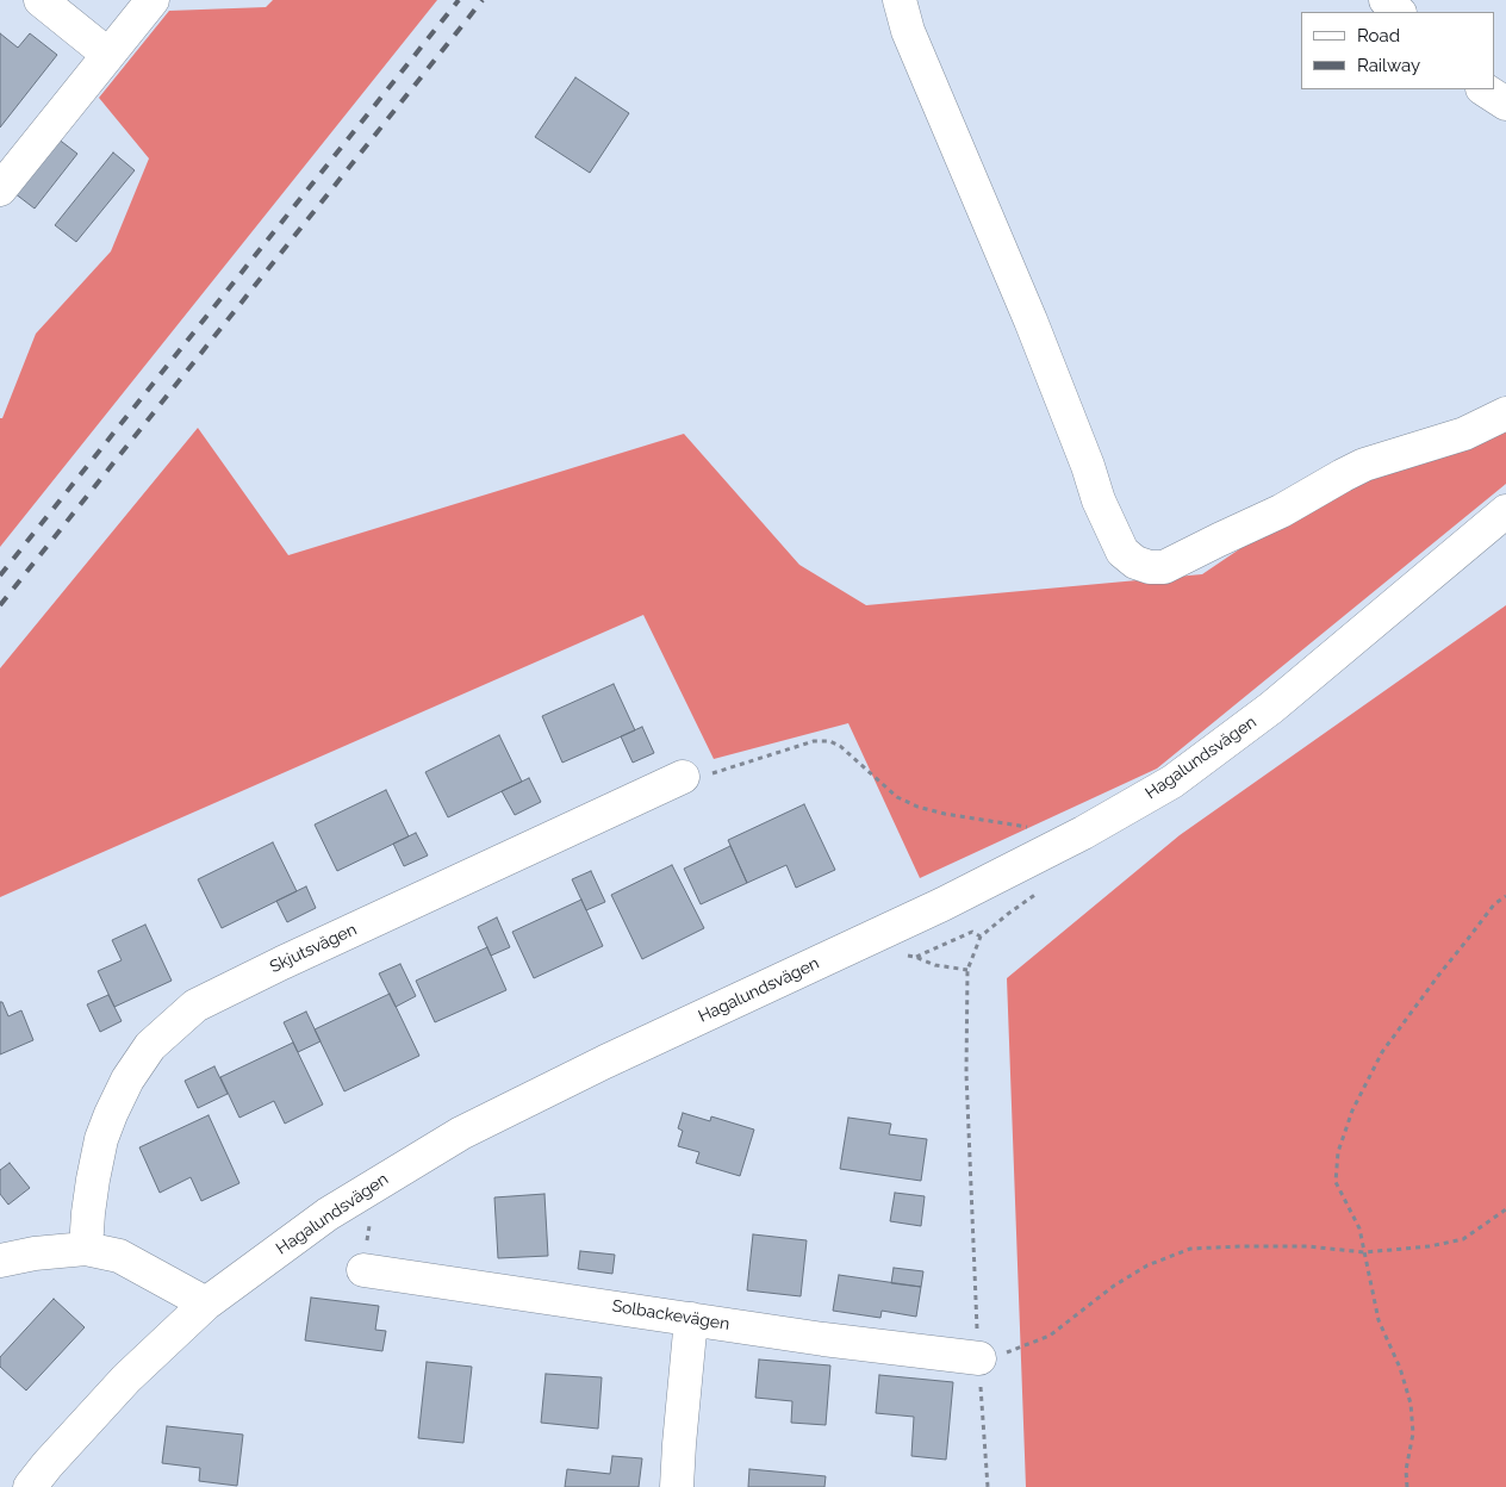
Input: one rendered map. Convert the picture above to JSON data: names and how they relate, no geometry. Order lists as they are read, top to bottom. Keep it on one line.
{"streets":{"street":["Hagalundsvägen","Skjutsvägen","Solbackevägen"]},"legend":["Road","Railway"]}
